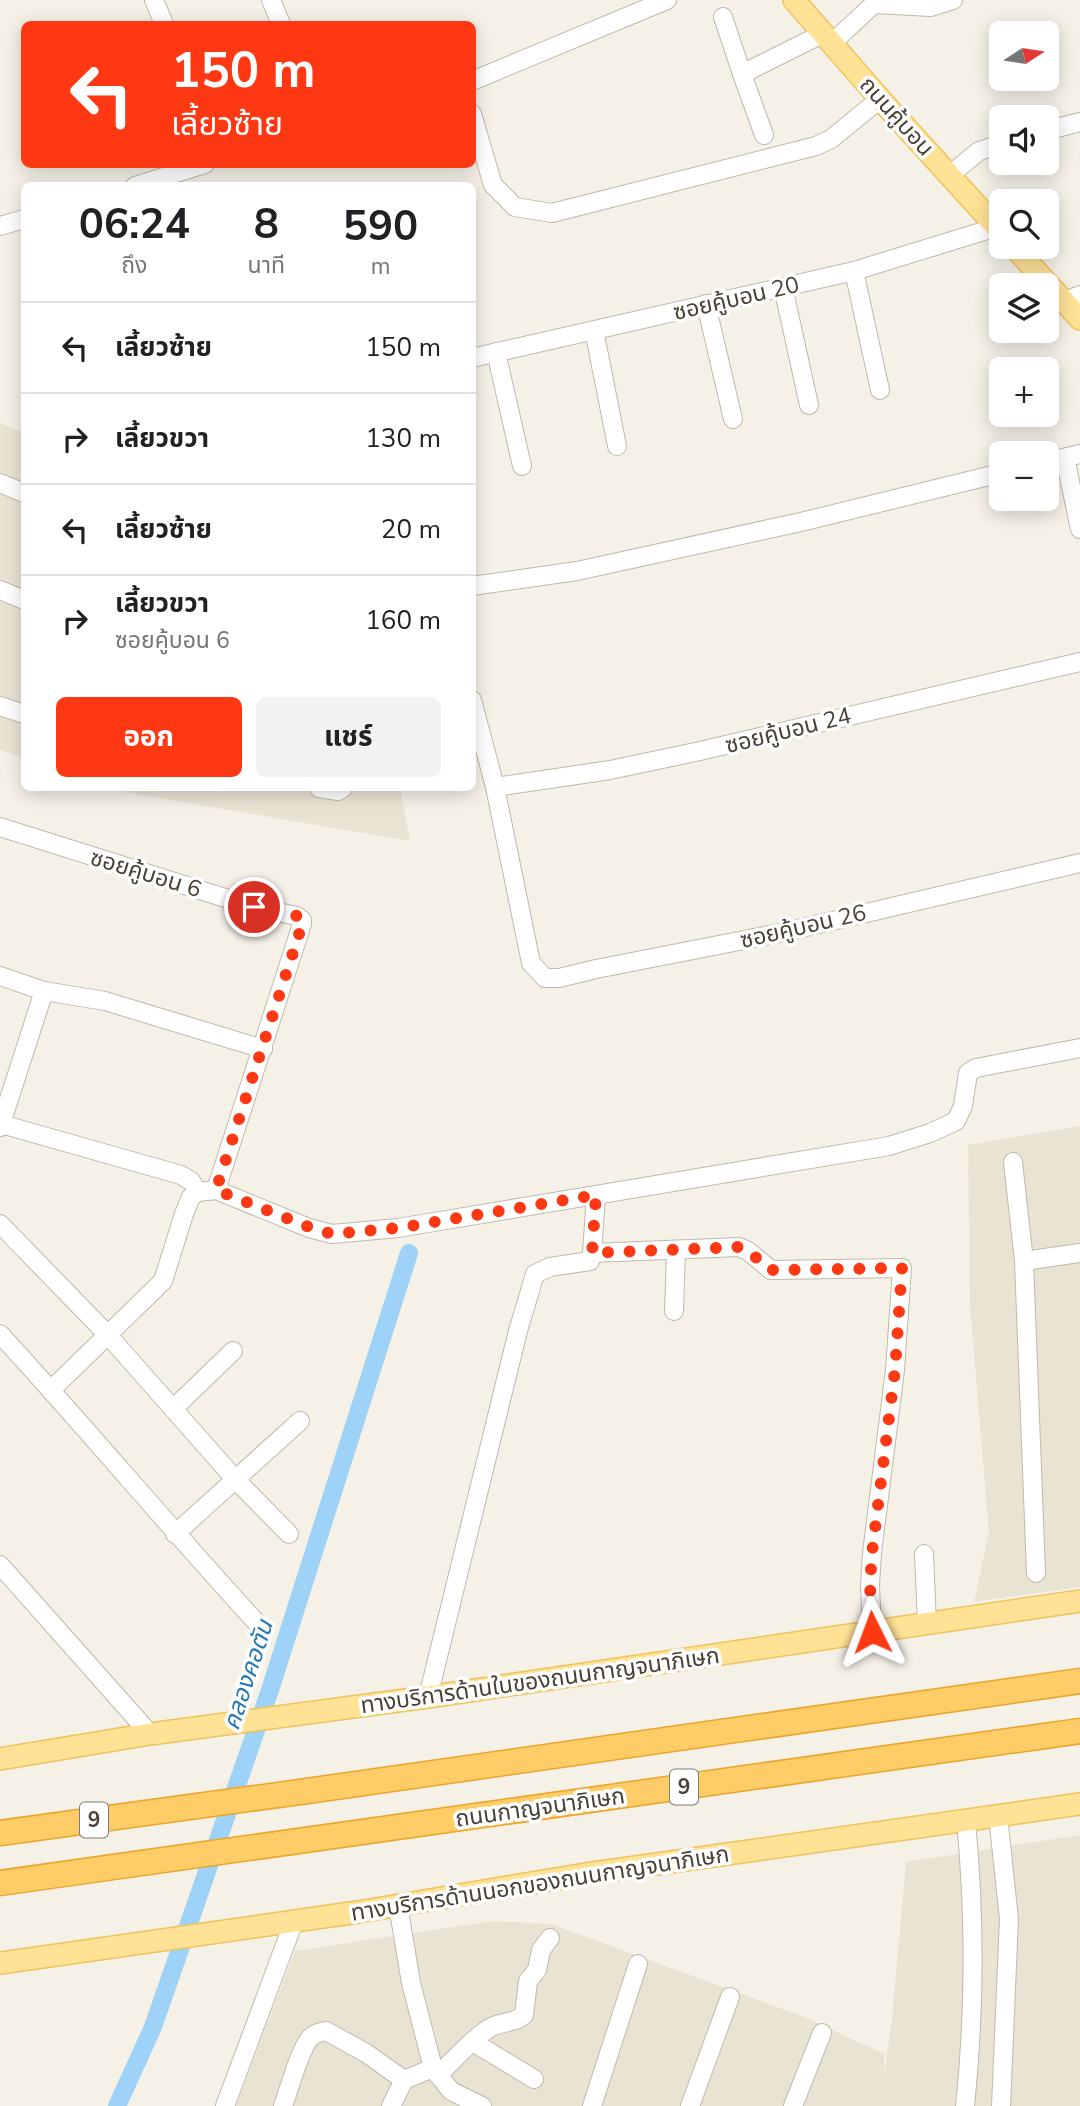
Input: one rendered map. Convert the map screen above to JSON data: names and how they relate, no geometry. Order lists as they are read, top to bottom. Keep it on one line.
{"streets":{"highway":["9","ถนนกาญจนาภิเษก"],"main road":["ถนนคู้บอน","ทางบริการด้านในของถนนกาญจนาภิเษก","ทางบริการด้านนอกของถนนกาญจนาภิเษก"],"street":["ซอยคู้บอน 20","ซอยคู้บอน 24","ซอยคู้บอน 6","ซอยคู้บอน 26"]},"crossings":[["ซอยคู้บอน 24","ซอยคู้บอน 26"]],"water":["คลองคอตัน"],"north":"right","page":{"map_buttons":["+","−"],"turn":["150 m","เลี้ยวซ้าย"],"eta":["06:24","ถึง","8","นาที","590","m"],"list":[{"name":"เลี้ยวซ้าย","value":"150 m"},{"name":"เลี้ยวขวา","value":"130 m"},{"name":"เลี้ยวซ้าย","value":"20 m"},{"name":"เลี้ยวขวา","note":"ซอยคู้บอน 6","value":"160 m"}],"buttons":["ออก","แชร์"]}}
